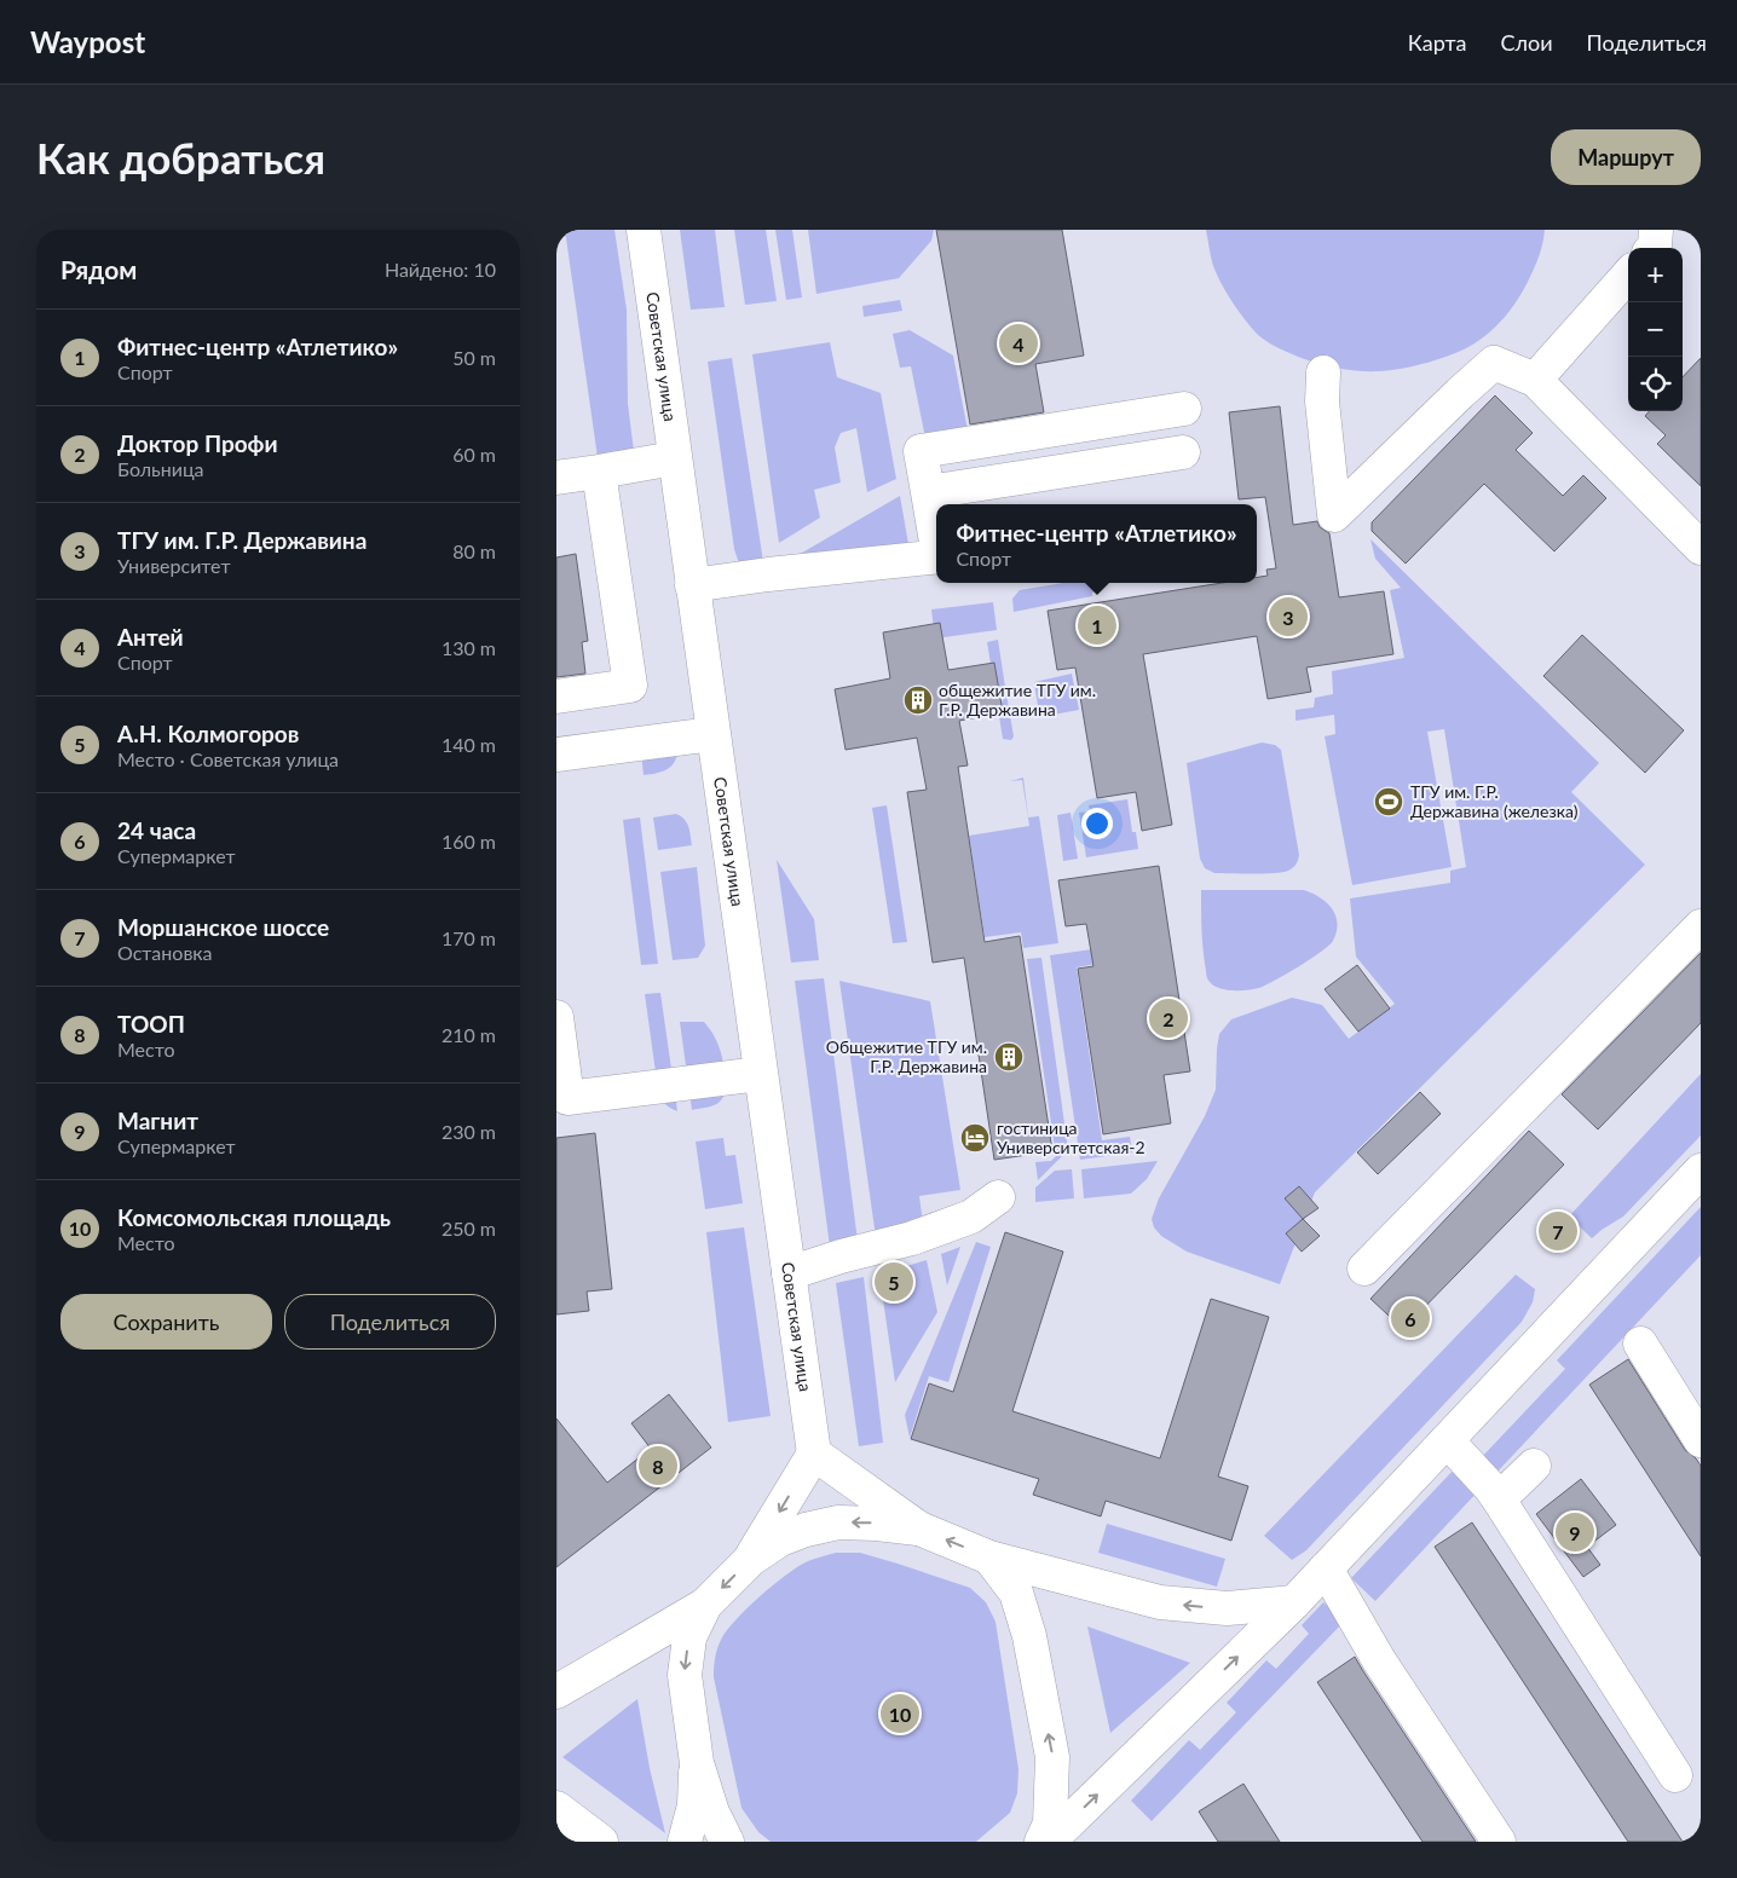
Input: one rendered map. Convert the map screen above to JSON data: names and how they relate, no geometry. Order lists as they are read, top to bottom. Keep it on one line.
{"streets":{"main road":["Советская улица"]},"places":{"building":["общежитие ТГУ им. Г.Р. Державина","Общежитие ТГУ им. Г.Р. Державина"],"sports":["ТГУ им. Г.Р. Державина (железка)"],"hotel":["гостиница Университетская-2"]},"page":{"header":"Waypost","nav":["Карта","Слои","Поделиться"],"buttons":["Маршрут",["Сохранить","Поделиться"]],"title":"Как добраться","heading":["Рядом","Найдено: 10"],"map_buttons":["+","−"],"list":[{"mark":"1","name":"Фитнес-центр «Атлетико»","note":"Спорт","value":"50 m"},{"mark":"2","name":"Доктор Профи","note":"Больница","value":"60 m"},{"mark":"3","name":"ТГУ им. Г.Р. Державина","note":"Университет","value":"80 m"},{"mark":"4","name":"Антей","note":"Спорт","value":"130 m"},{"mark":"5","name":"А.Н. Колмогоров","note":"Место · Советская улица","value":"140 m"},{"mark":"6","name":"24 часа","note":"Супермаркет","value":"160 m"},{"mark":"7","name":"Моршанское шоссе","note":"Остановка","value":"170 m"},{"mark":"8","name":"ТООП","note":"Место","value":"210 m"},{"mark":"9","name":"Магнит","note":"Супермаркет","value":"230 m"},{"mark":"10","name":"Комсомольская площадь","note":"Место","value":"250 m"}],"pins":["4","3","1","2","7","5","6","8","9","10"],"popup":["Фитнес-центр «Атлетико»","Спорт"]}}
